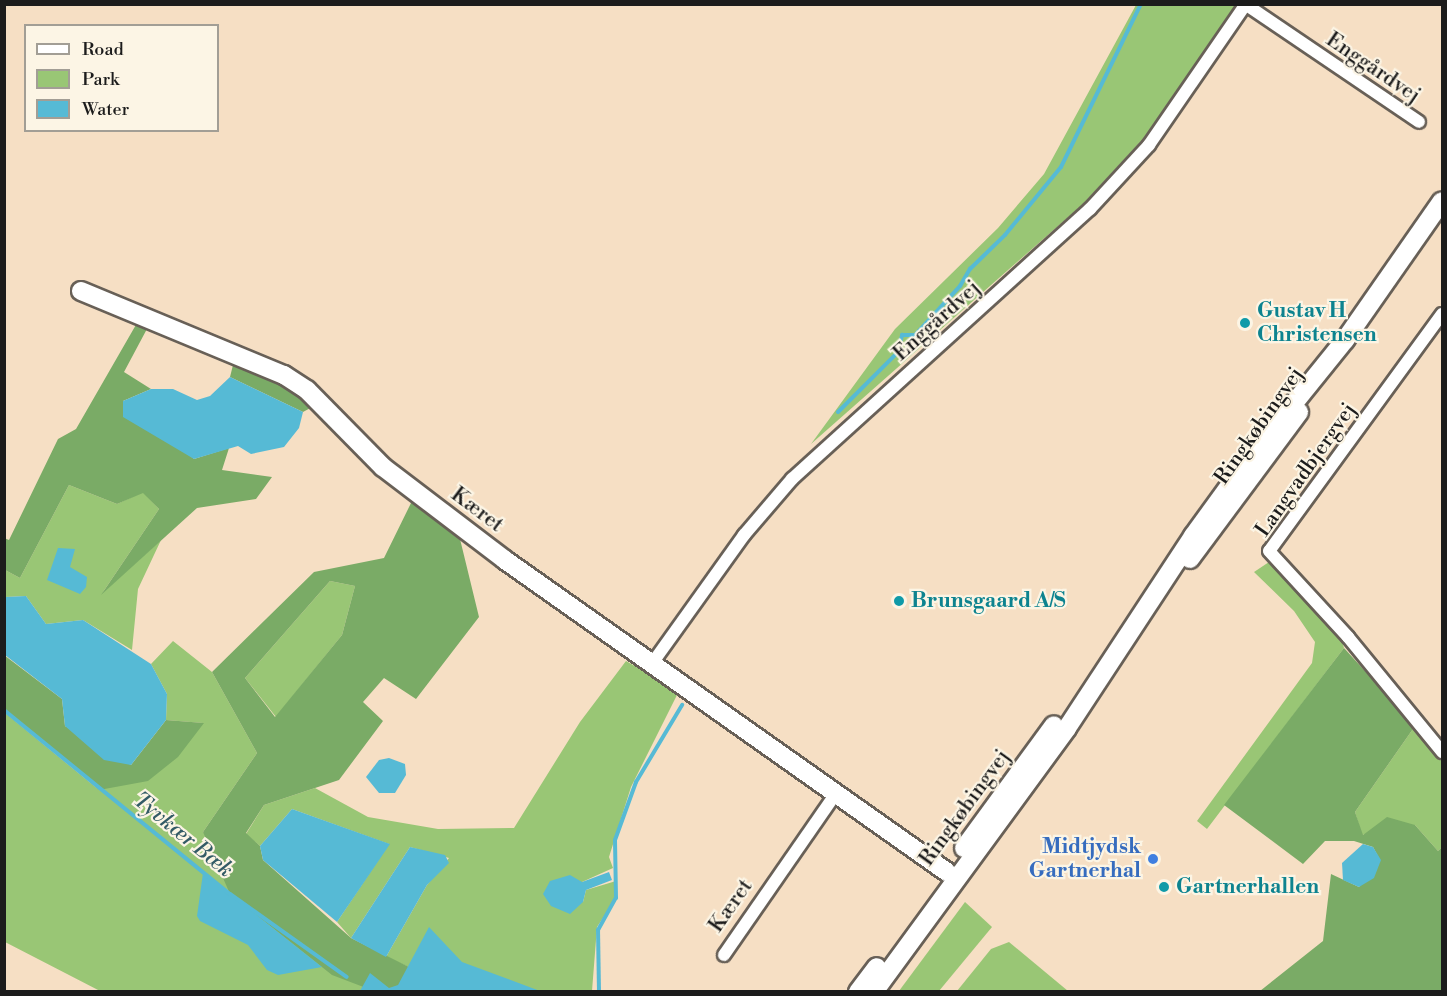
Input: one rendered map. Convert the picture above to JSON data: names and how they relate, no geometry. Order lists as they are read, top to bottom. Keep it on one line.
{"streets":{"street":["Enggårdvej","Ringkøbingvej","Langvadbjergvej","Kæret"]},"crossings":[["Enggårdvej","Kæret"],["Ringkøbingvej","Kæret"]],"water":["Tyvkær Bæk"],"places":["Gustav H Christensen","Brunsgaard A/S","Midtjydsk Gartnerhal","Gartnerhallen"],"legend":["Road","Park","Water"]}
